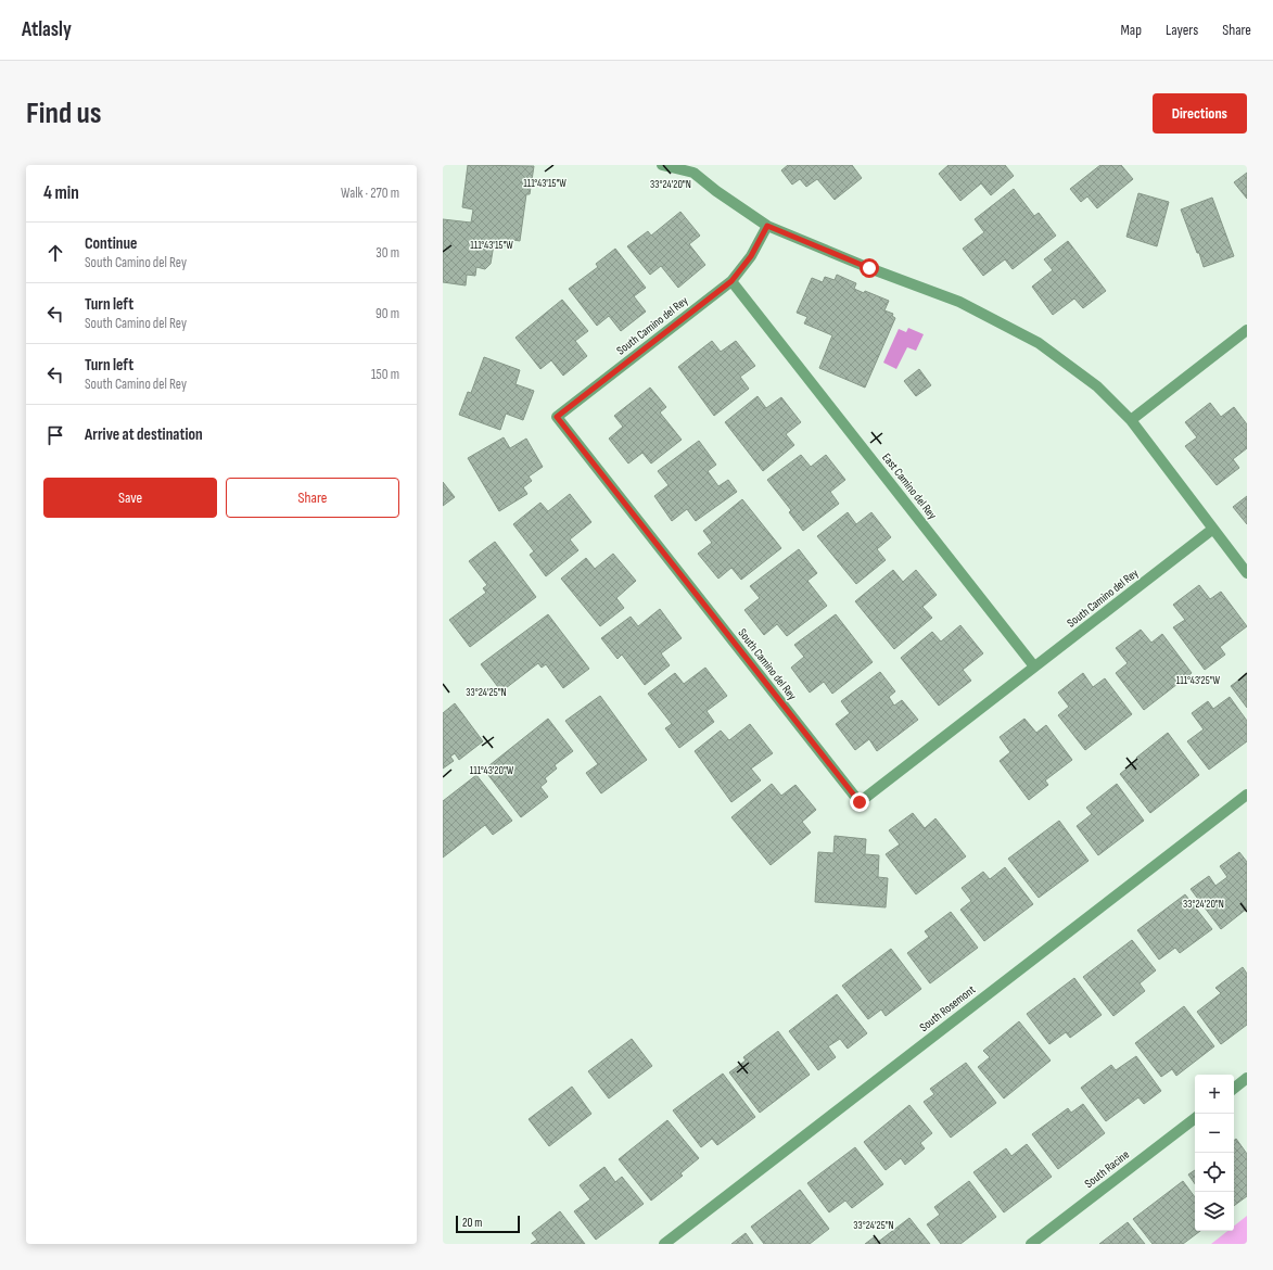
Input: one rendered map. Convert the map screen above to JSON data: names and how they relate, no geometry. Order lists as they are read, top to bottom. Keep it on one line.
{"streets":{"street":["South Camino del Rey","East Camino del Rey","South Rosemont","South Racine"]},"crossings":[["South Camino del Rey","East Camino del Rey"]],"scale_bar":"20 m","page":{"header":"Atlasly","nav":["Map","Layers","Share"],"buttons":["Directions",["Save","Share"]],"title":"Find us","heading":["4 min","Walk · 270 m"],"list":[["Continue","South Camino del Rey","30 m"],["Turn left","South Camino del Rey","90 m"],["Turn left","South Camino del Rey","150 m"],"Arrive at destination"],"map_buttons":["+","−"],"scale":"20 m"},"coordinates":["111°43'15\"W","33°24'20\"N","111°43'25\"W","33°24'25\"N","111°43'20\"W"]}
